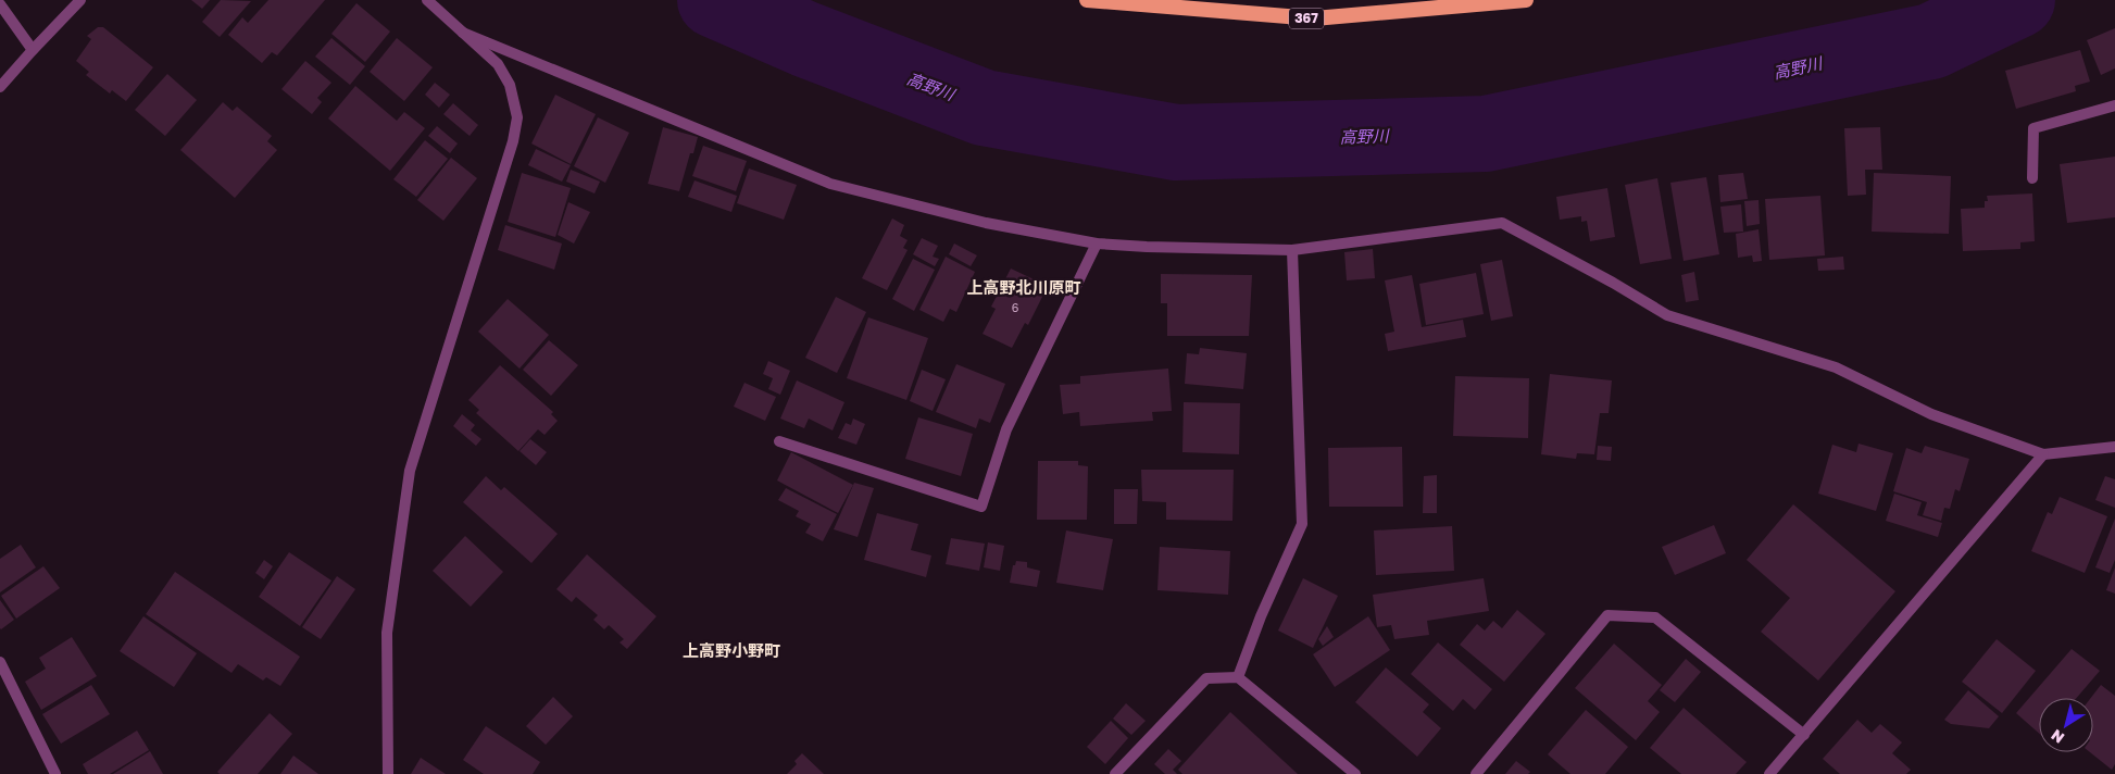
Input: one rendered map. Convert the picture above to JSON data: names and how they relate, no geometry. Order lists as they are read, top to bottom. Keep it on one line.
{"streets":{"highway":["367"]},"districts":["上高野北川原町","上高野小野町"],"water":["高野川"],"house_numbers":["6"],"north":"bottom left"}
